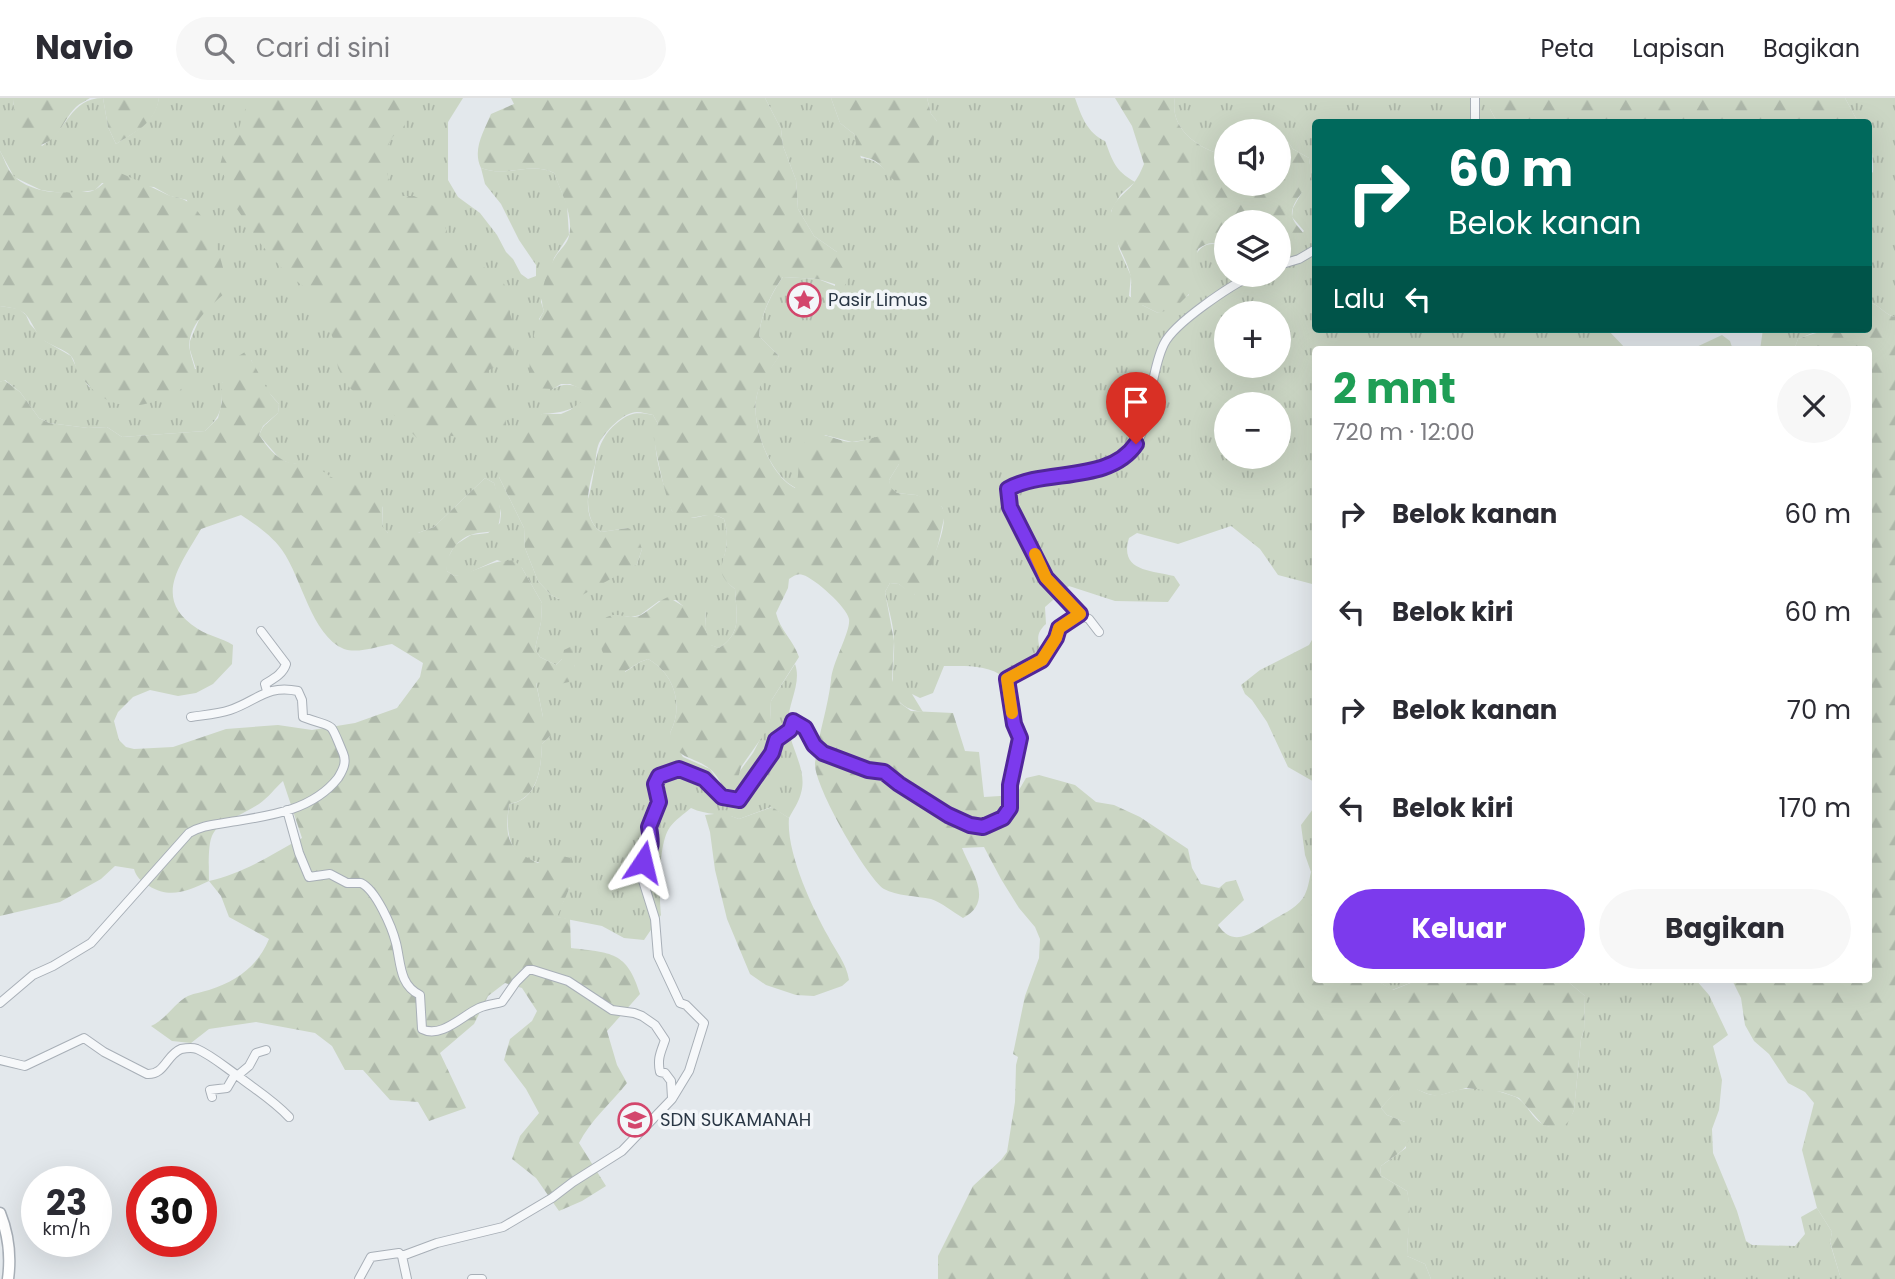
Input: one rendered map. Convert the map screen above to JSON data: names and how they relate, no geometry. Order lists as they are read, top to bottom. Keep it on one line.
{"places":{"place":["Pasir Limus"],"school or university":["SDN SUKAMANAH"]},"page":{"header":"Navio","search":"Cari di sini","nav":["Peta","Lapisan","Bagikan"],"map_buttons":["+","−"],"turn":["60 m","Belok kanan"],"then":"Lalu","heading":["2 mnt","720 m · 12:00"],"list":[{"name":"Belok kanan","value":"60 m"},{"name":"Belok kiri","value":"60 m"},{"name":"Belok kanan","value":"70 m"},{"name":"Belok kiri","value":"170 m"}],"buttons":["Keluar","Bagikan"],"speed":"23 km/h","limit":"30"}}
